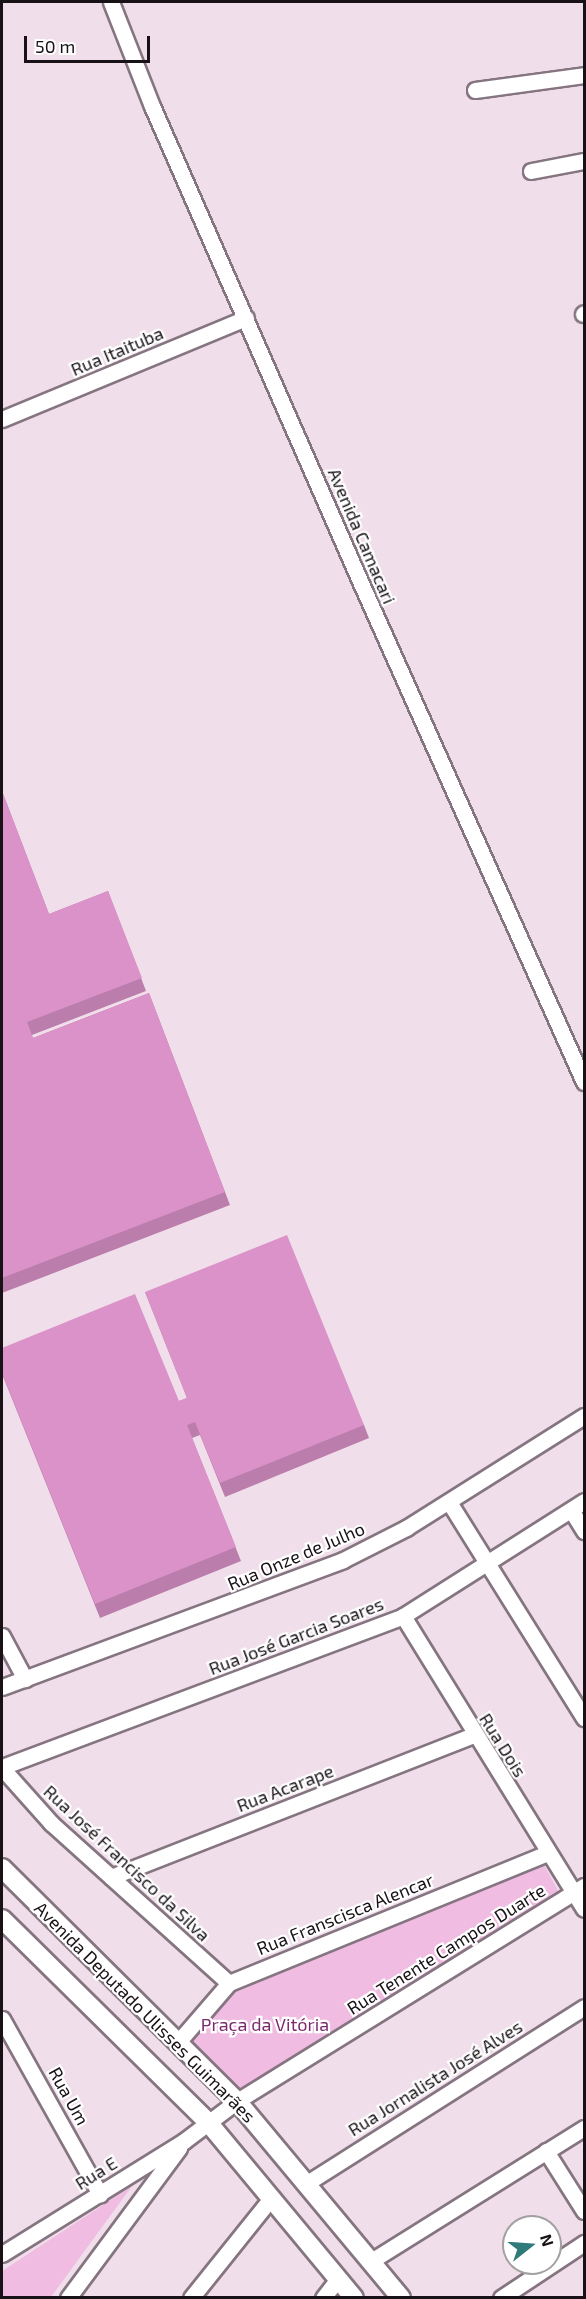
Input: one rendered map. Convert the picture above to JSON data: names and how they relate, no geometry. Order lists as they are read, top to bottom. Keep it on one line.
{"streets":{"street":["Rua Itaituba","Avenida Camacari","Rua Onze de Julho","Rua José Garcia Soares","Rua Dois","Rua Acarape","Rua José Francisco da Silva","Rua Franscisca Alencar","Rua Tenente Campos Duarte","Avenida Deputado Ulisses Guimarães","Rua Jornalista José Alves","Rua Um","Rua E"]},"crossings":[["Rua Itaituba","Avenida Camacari"],["Rua José Garcia Soares","Rua Dois"],["Rua José Garcia Soares","Rua José Francisco da Silva"],["Rua Dois","Rua Acarape"],["Rua Dois","Rua Franscisca Alencar"],["Rua Dois","Rua Tenente Campos Duarte"],["Rua Acarape","Rua José Francisco da Silva"],["Rua José Francisco da Silva","Rua Franscisca Alencar"],["Rua Franscisca Alencar","Avenida Deputado Ulisses Guimarães"],["Rua Tenente Campos Duarte","Avenida Deputado Ulisses Guimarães"],["Rua Tenente Campos Duarte","Rua E"],["Avenida Deputado Ulisses Guimarães","Rua Jornalista José Alves"],["Avenida Deputado Ulisses Guimarães","Rua E"],["Rua Um","Rua E"]],"parks":["Praça da Vitória"],"scale_bar":"50 m","north":"right"}
